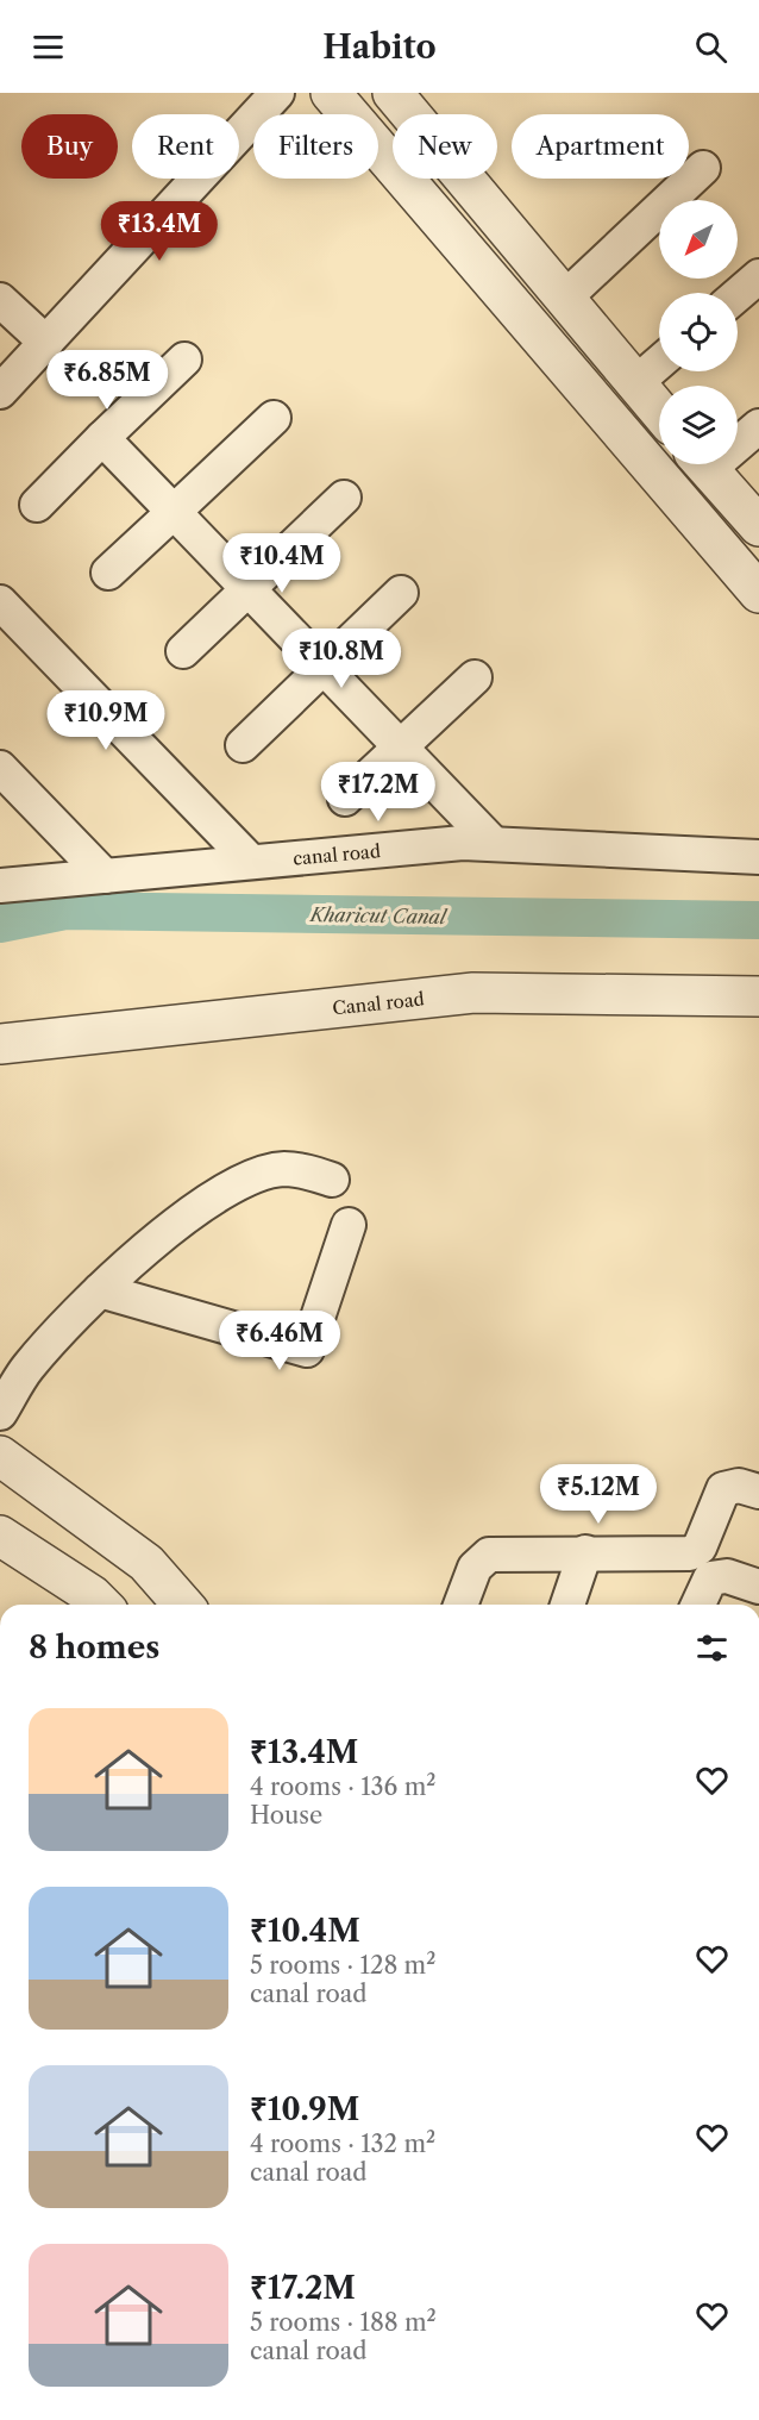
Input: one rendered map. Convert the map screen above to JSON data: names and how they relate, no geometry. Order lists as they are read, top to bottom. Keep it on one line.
{"streets":{"street":["canal road","Canal road"]},"water":["Kharicut Canal"],"north":"bottom left","page":{"header":"Habito","chip":["Buy","Rent","Filters","New","Apartment"],"price":["₹13.4M","₹6.85M","₹10.4M","₹10.8M","₹10.9M","₹17.2M","₹6.46M","₹5.12M"],"heading":"8 homes","list":[{"name":"₹13.4M","note":"4 rooms · 136 m² · House"},{"name":"₹10.4M","note":"5 rooms · 128 m² · canal road"},{"name":"₹10.9M","note":"4 rooms · 132 m² · canal road"},{"name":"₹17.2M","note":"5 rooms · 188 m² · canal road"}]}}
